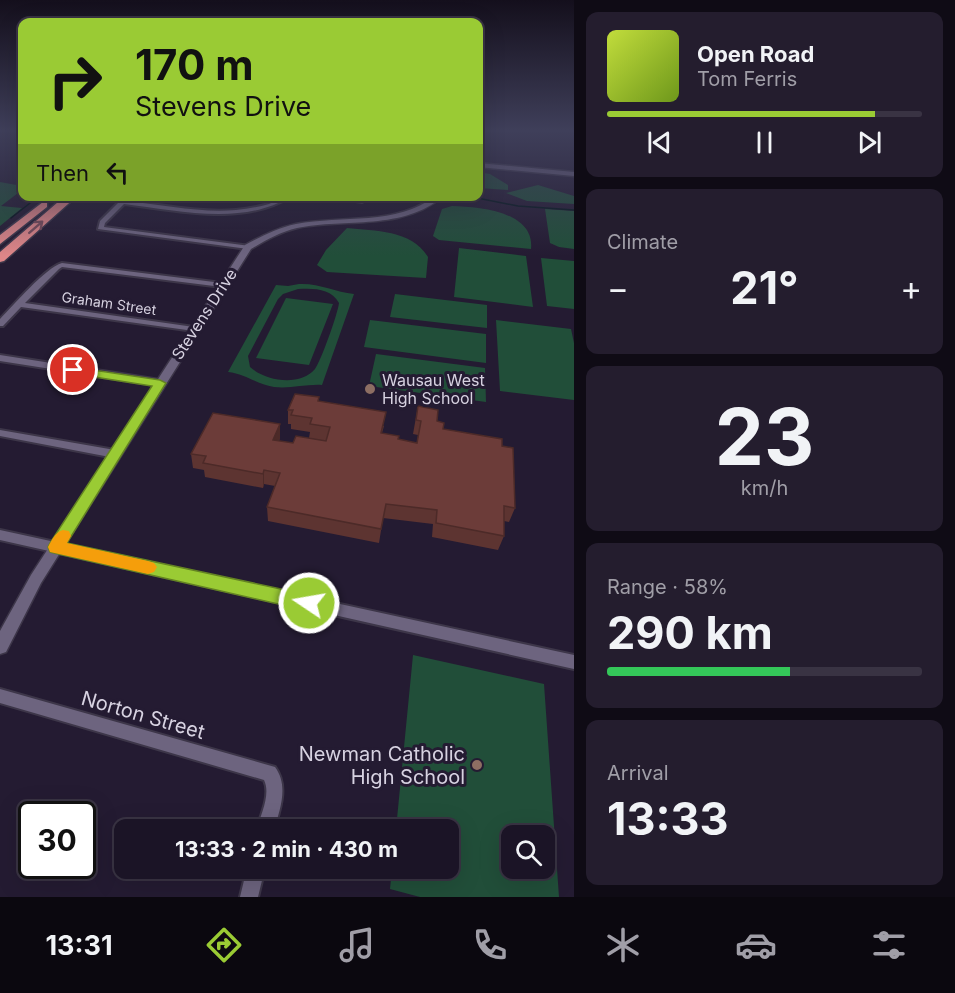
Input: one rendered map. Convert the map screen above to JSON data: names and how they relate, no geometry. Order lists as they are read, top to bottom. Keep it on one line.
{"streets":{"street":["Graham Street","Stevens Drive","Norton Street"]},"crossings":[["Graham Street","Stevens Drive"]],"places":["Wausau West High School","Newman Catholic High School"],"page":{"turn":["170 m","Stevens Drive"],"song":["Open Road","Tom Ferris"],"then":"Then","tile":["Climate",["23","km/h"],["Range · 58%","290 km"],["Arrival","13:33"]],"heat":["−","21°","+"],"limit":"30","trip":"13:33 · 2 min · 430 m","tabs":"13:31"}}
